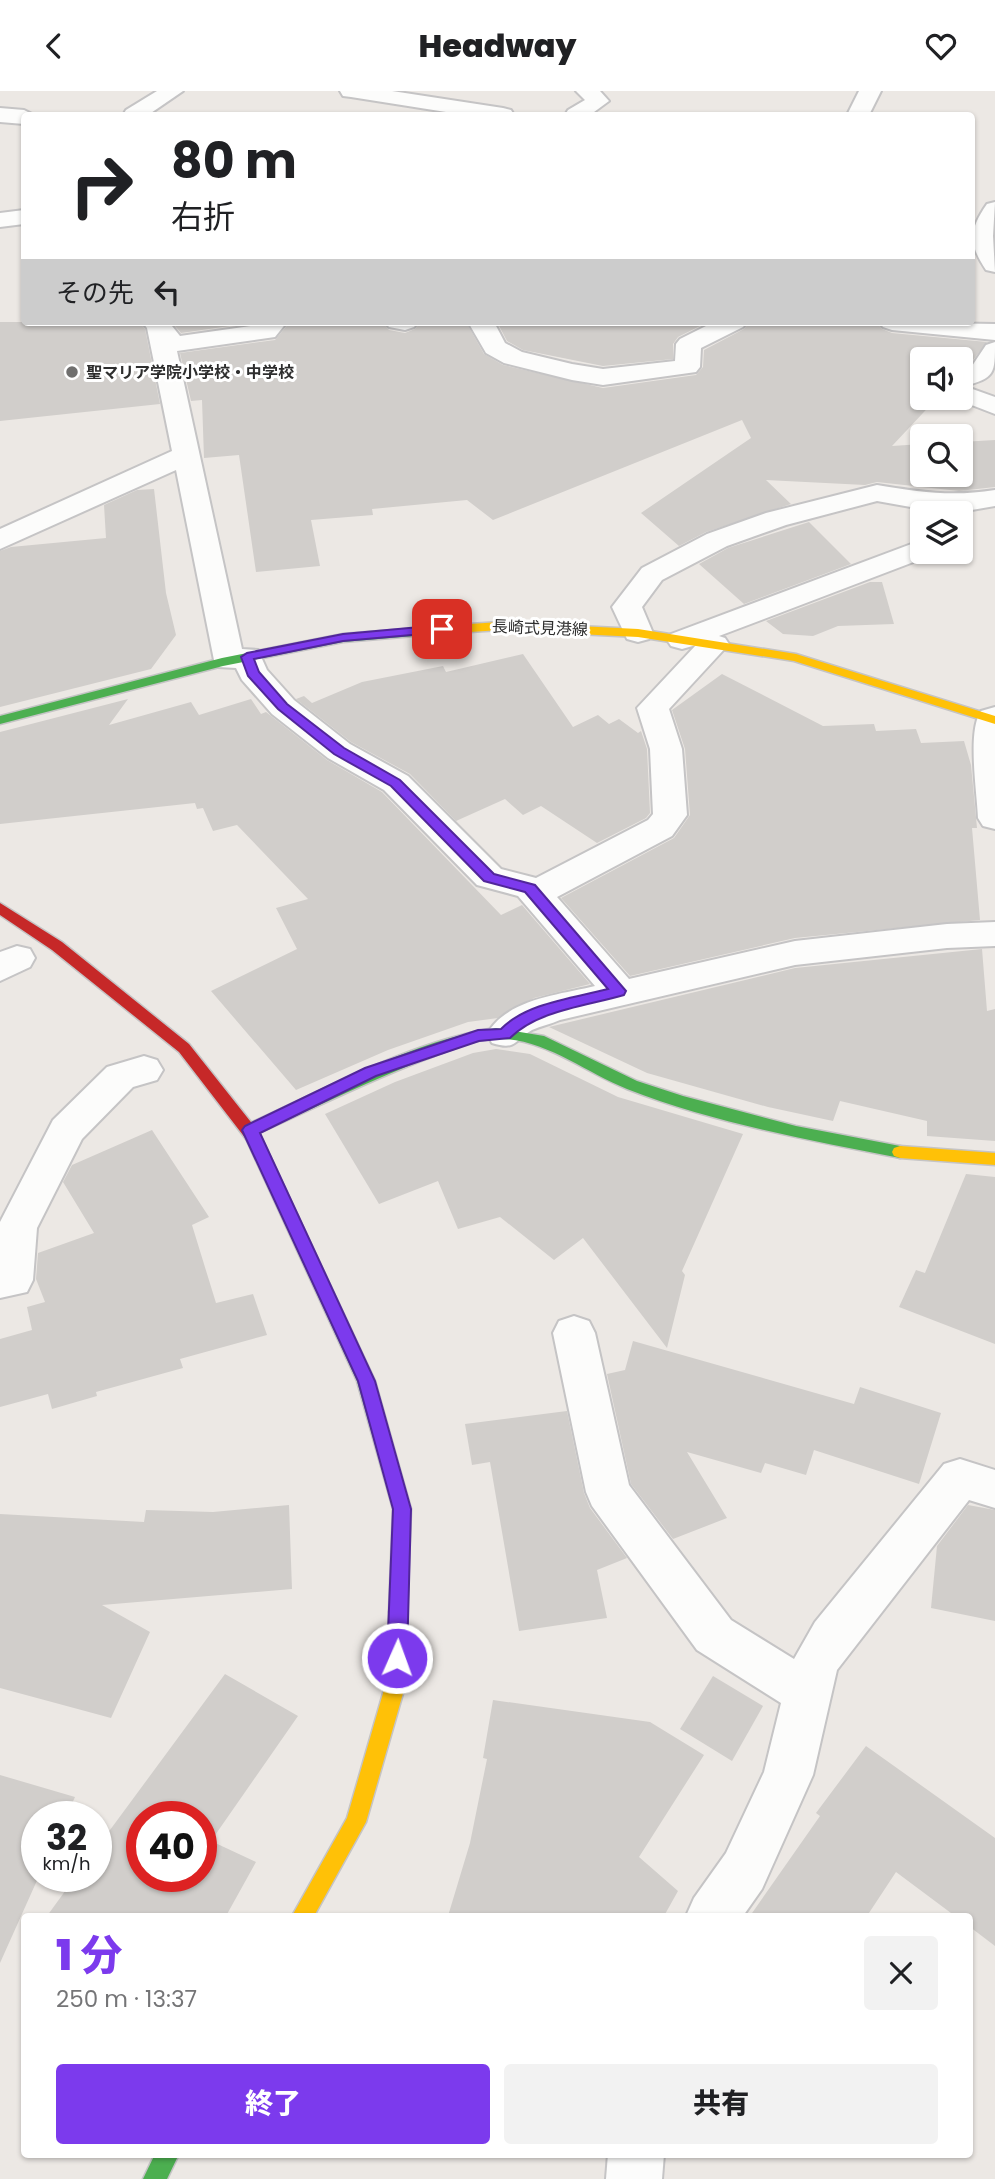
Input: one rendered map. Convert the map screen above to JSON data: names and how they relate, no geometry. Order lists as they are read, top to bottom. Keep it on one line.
{"streets":{"street":["長崎式見港線"]},"places":["聖マリア学院小学校・中学校"],"page":{"header":"Headway","turn":["80 m","右折"],"then":"その先","speed":"32 km/h","limit":"40","heading":["1 分","250 m · 13:37"],"buttons":["終了","共有"]}}
